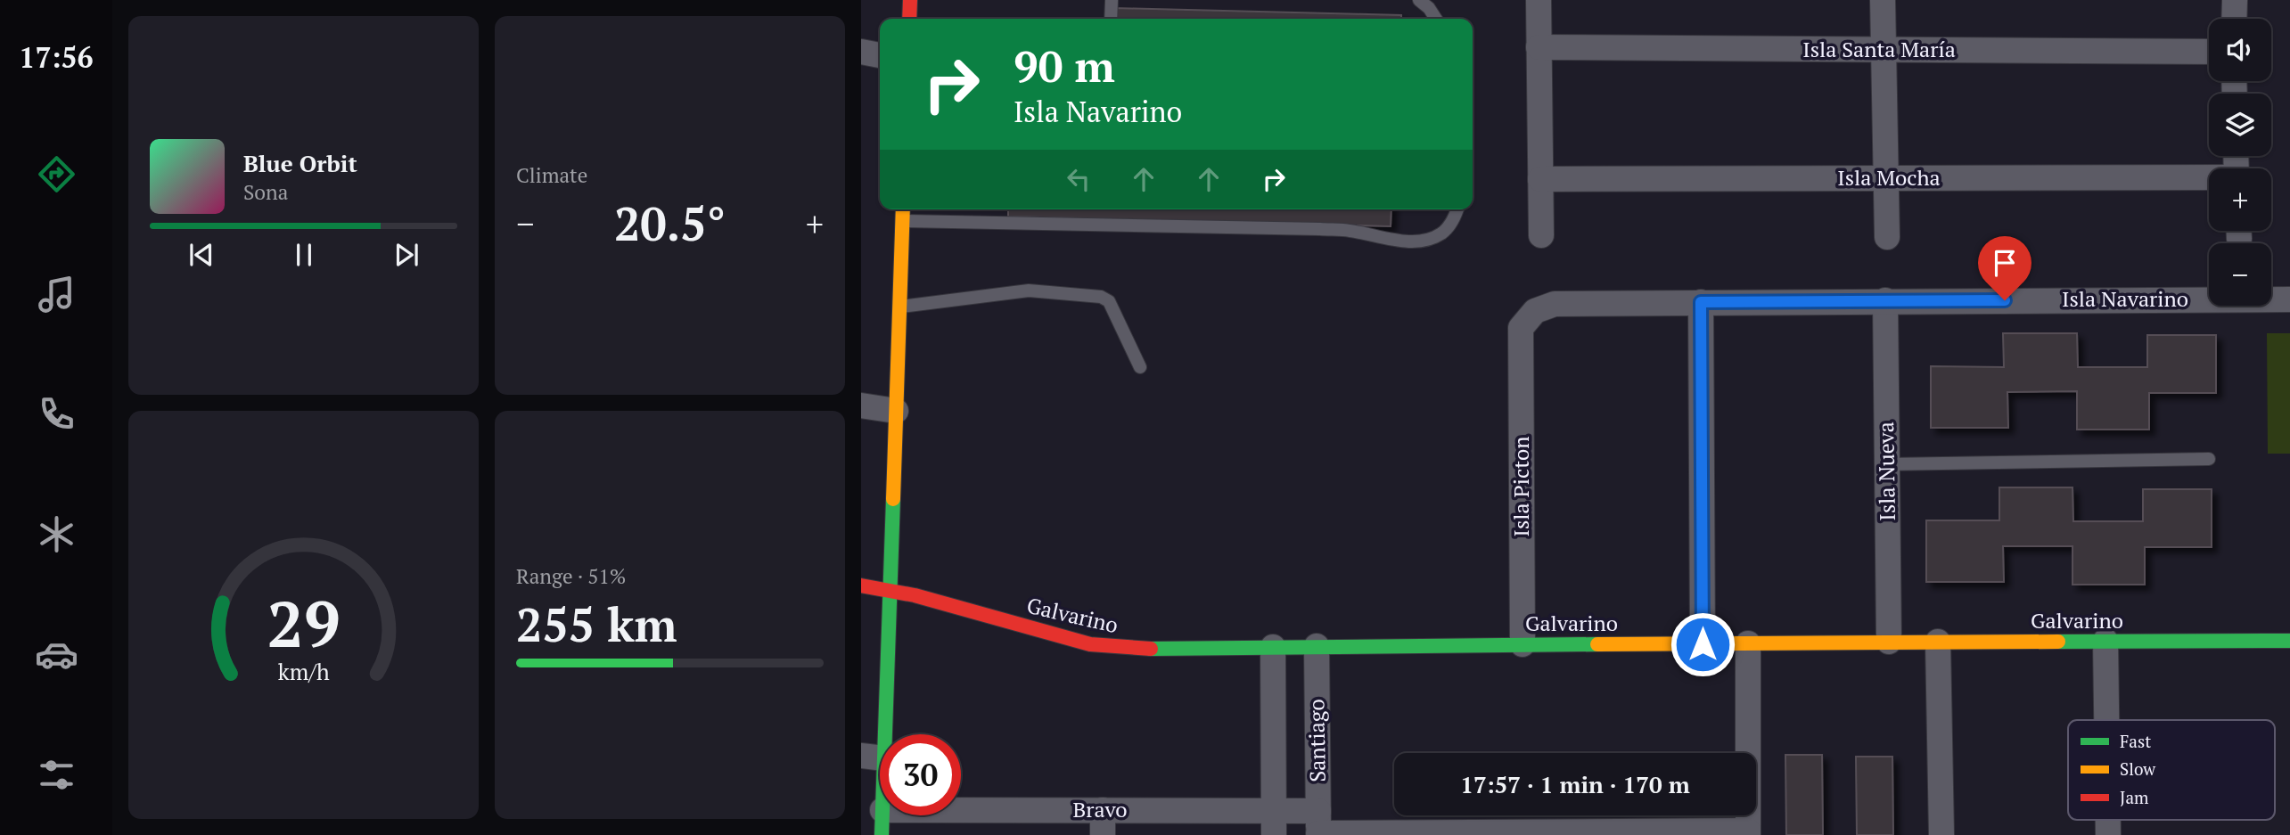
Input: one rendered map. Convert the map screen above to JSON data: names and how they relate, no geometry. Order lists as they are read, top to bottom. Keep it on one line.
{"streets":{"main road":["Galvarino"],"street":["Isla Santa María","Isla Mocha","Isla Navarino","Isla Nueva","Isla Picton","Santiago","Bravo"]},"crossings":[["Isla Navarino","Isla Nueva"],["Isla Navarino","Isla Picton"],["Isla Nueva","Galvarino"],["Isla Picton","Galvarino"],["Galvarino","Santiago"],["Santiago","Bravo"]],"legend":["Fast","Slow","Jam"],"page":{"tabs":"17:56","tile":["Climate",["Range · 51%","255 km"]],"map_buttons":["+","−"],"turn":["90 m","Isla Navarino"],"song":["Blue Orbit","Sona"],"heat":["−","20.5°","+"],"limit":"30","trip":"17:57 · 1 min · 170 m","gauge":["29","km/h"]}}
